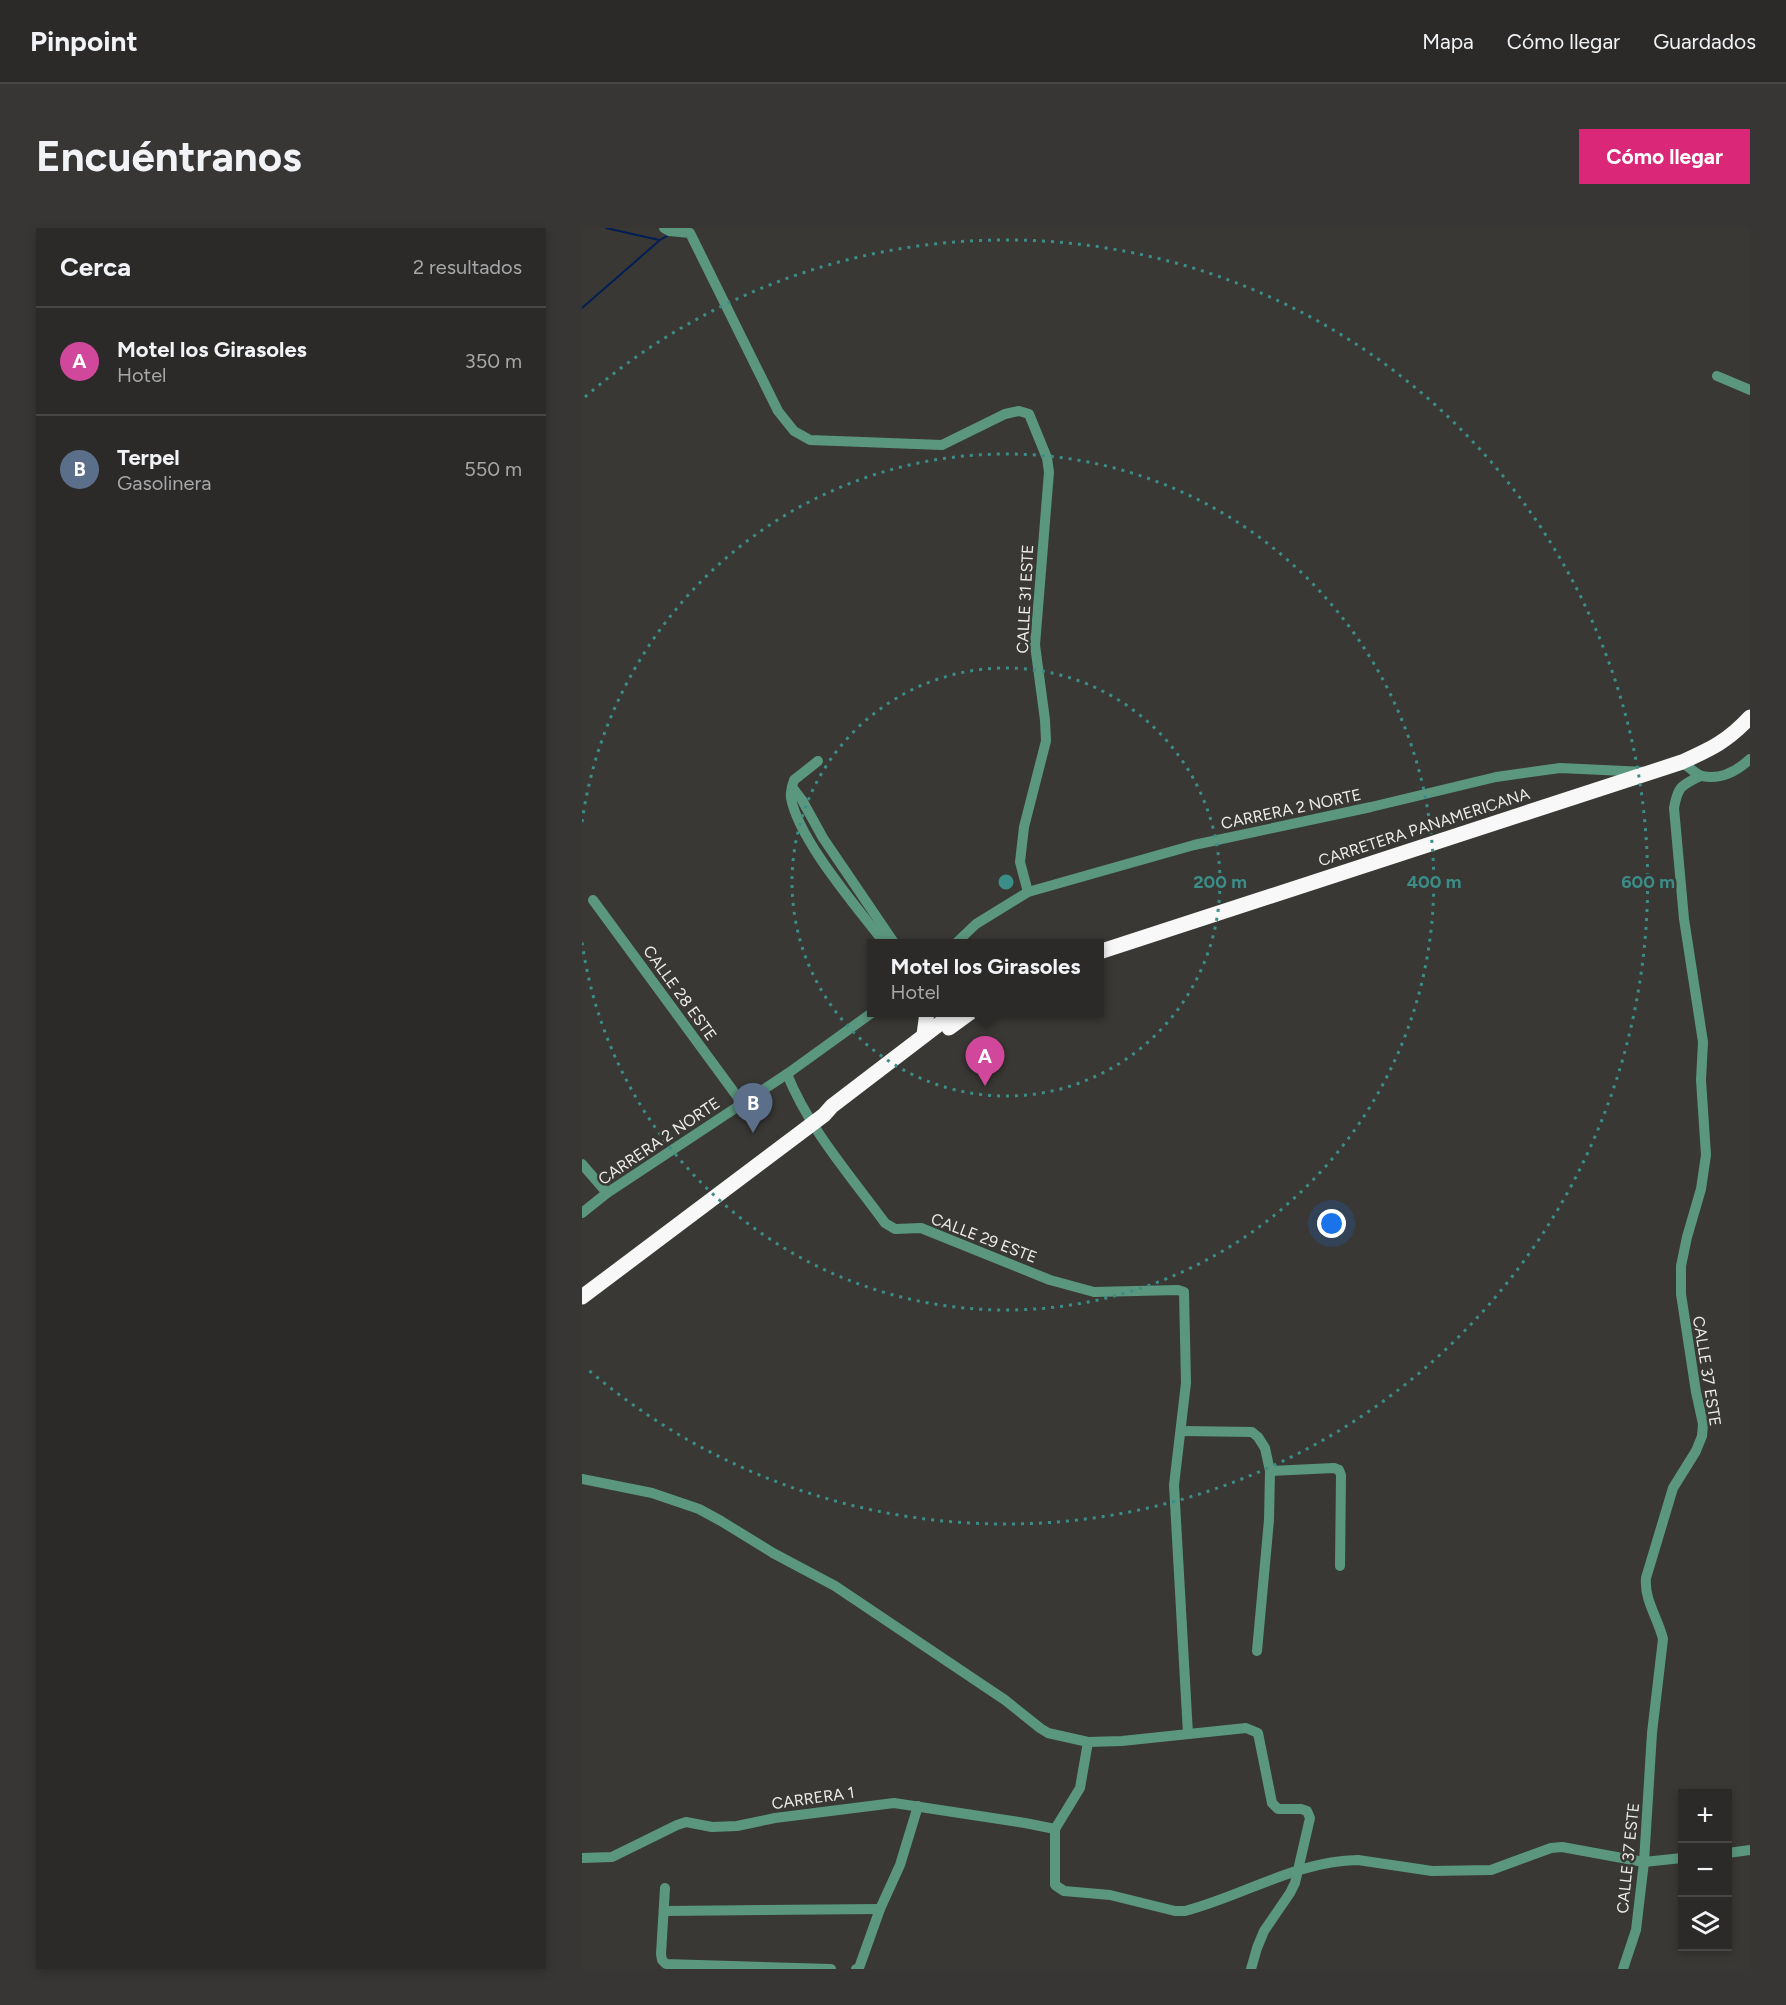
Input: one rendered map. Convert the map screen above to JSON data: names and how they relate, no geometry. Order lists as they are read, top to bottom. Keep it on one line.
{"streets":{"highway":["CARRETERA PANAMERICANA"],"street":["CALLE 31 ESTE","CARRERA 2 NORTE","CALLE 28 ESTE","CALLE 29 ESTE","CALLE 37 ESTE","CARRERA 1"]},"crossings":[["CALLE 31 ESTE","CARRERA 2 NORTE"],["CARRERA 2 NORTE","CARRETERA PANAMERICANA"],["CARRERA 2 NORTE","CALLE 28 ESTE"],["CARRERA 2 NORTE","CALLE 29 ESTE"]],"page":{"header":"Pinpoint","nav":["Mapa","Cómo llegar","Guardados"],"buttons":"Cómo llegar","title":"Encuéntranos","heading":["Cerca","2 resultados"],"list":[{"mark":"A","name":"Motel los Girasoles","note":"Hotel","value":"350 m"},{"mark":"B","name":"Terpel","note":"Gasolinera","value":"550 m"}],"popup":["Motel los Girasoles","Hotel"],"pins":["A","B"],"map_buttons":["+","−"]},"rings":["200 m","400 m","600 m"]}
